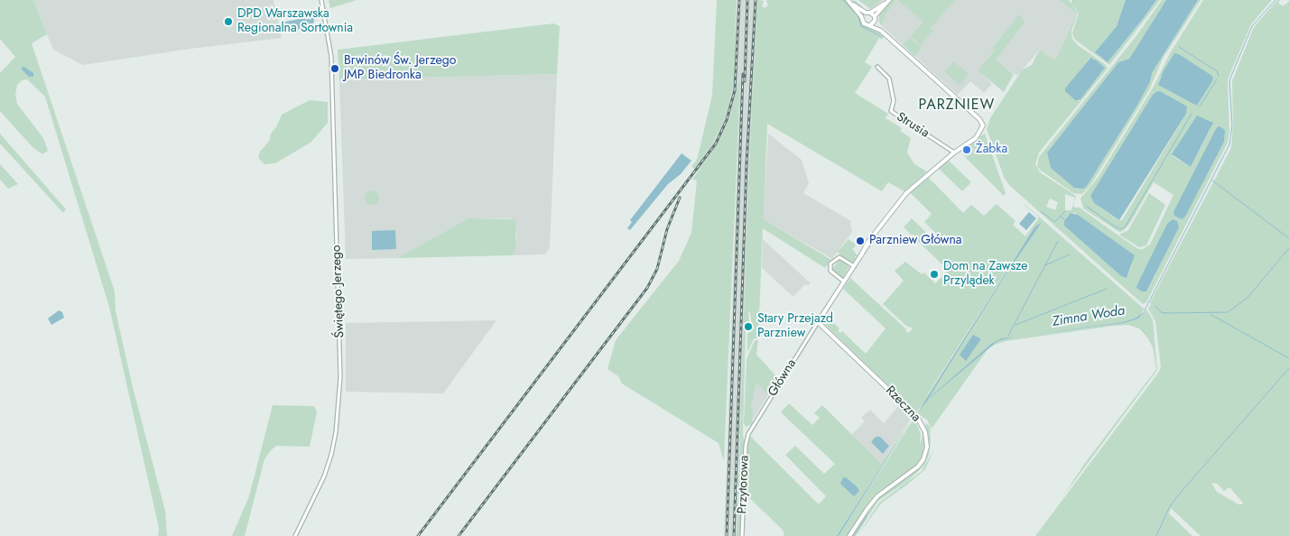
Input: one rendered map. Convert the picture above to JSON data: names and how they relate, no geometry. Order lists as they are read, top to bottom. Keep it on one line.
{"streets":{"street":["Strusia","Świętego Jerzego","Główna","Rzeczna","Przytorowa"]},"crossings":[["Strusia","Główna"],["Główna","Rzeczna"],["Główna","Przytorowa"]],"districts":["PARZNIEW"],"water":["Zimna Woda"],"places":["DPD Warszawska Regionalna Sortownia","Brwinów Św. Jerzego JMP Biedronka","Żabka","Parzniew Główna","Dom na Zawsze Przylądek","Stary Przejazd Parzniew"]}
